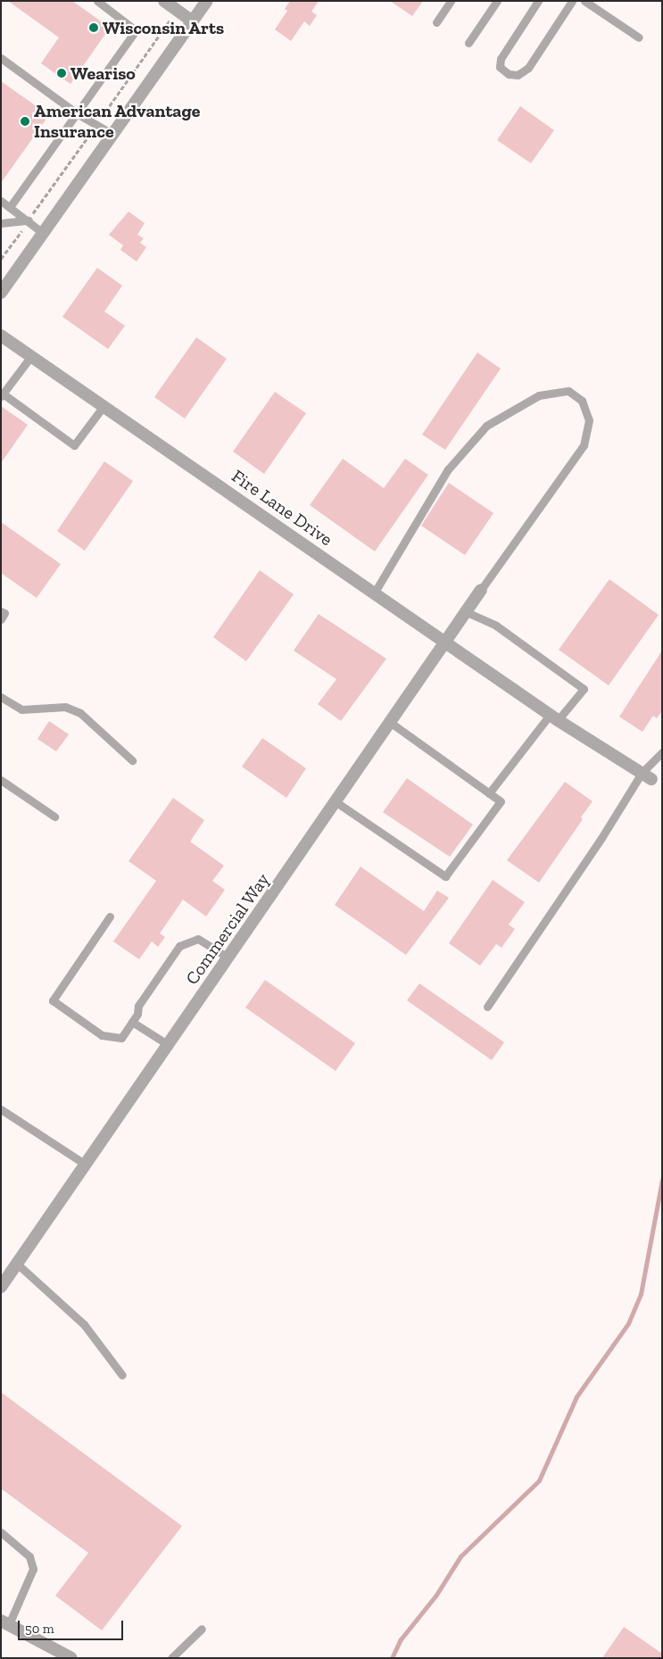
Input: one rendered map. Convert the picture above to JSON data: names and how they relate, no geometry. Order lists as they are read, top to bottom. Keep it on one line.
{"streets":{"street":["Fire Lane Drive","Commercial Way"]},"crossings":[["Fire Lane Drive","Commercial Way"]],"places":["Wisconsin Arts","Weariso","American Advantage Insurance"],"scale_bar":"50 m"}
